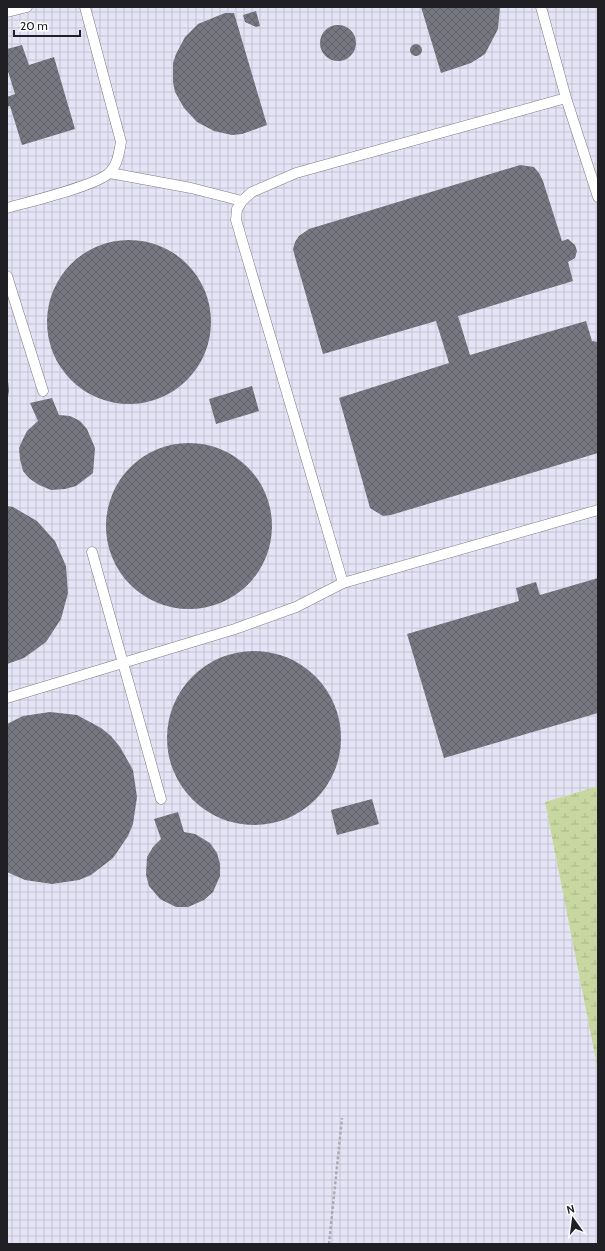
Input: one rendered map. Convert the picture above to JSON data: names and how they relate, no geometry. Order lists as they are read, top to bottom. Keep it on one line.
{"scale_bar":"20 m","north":"top"}
